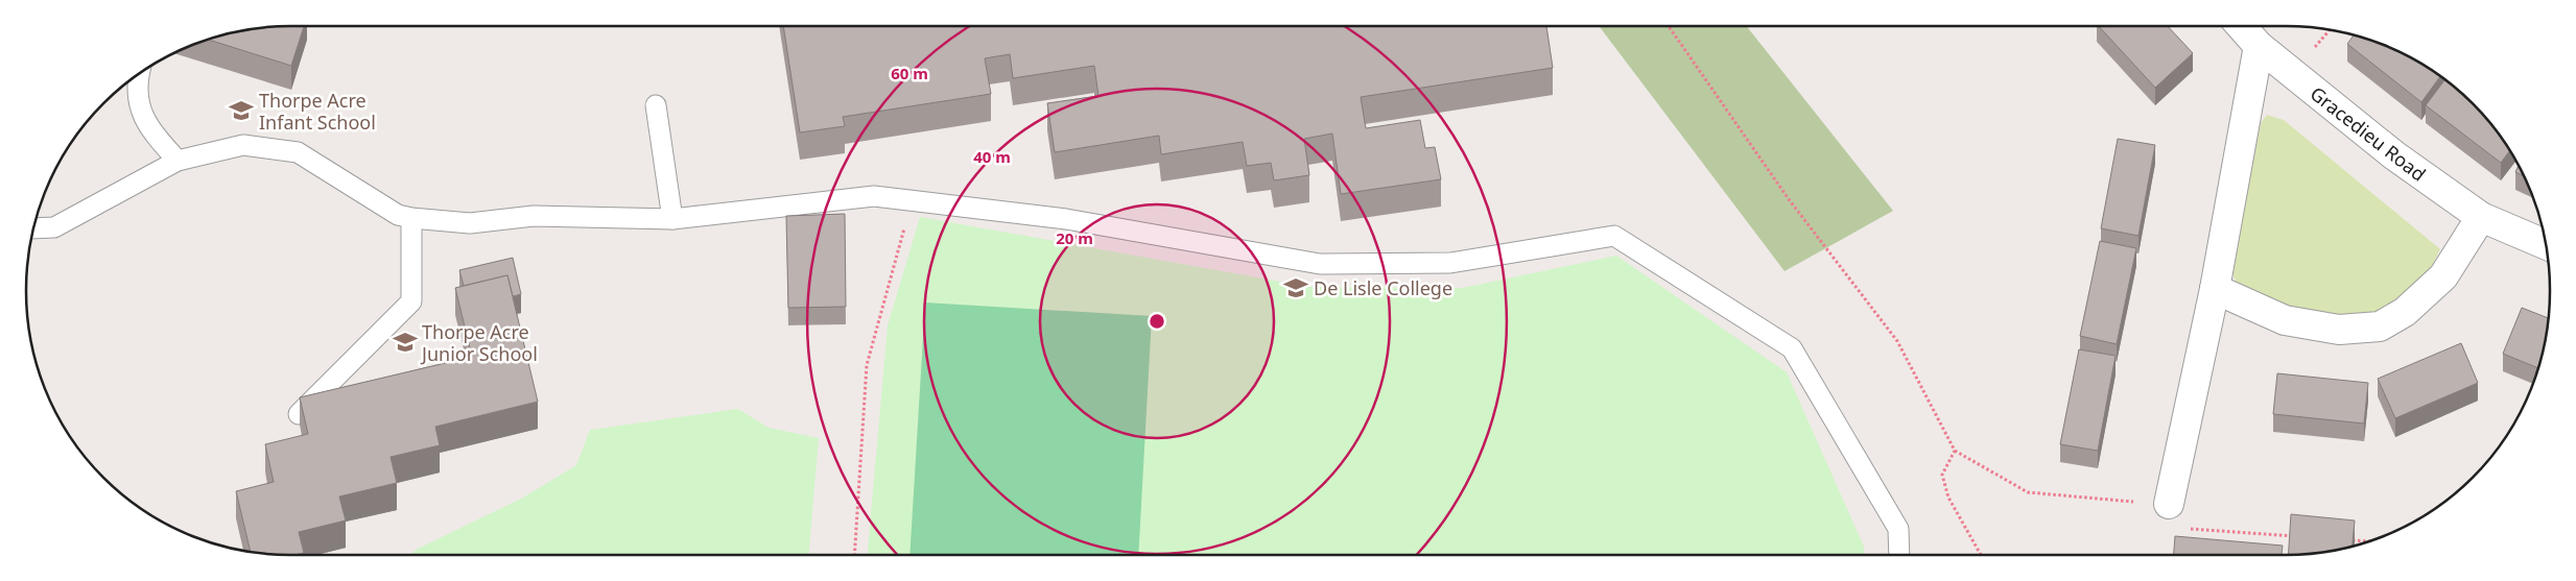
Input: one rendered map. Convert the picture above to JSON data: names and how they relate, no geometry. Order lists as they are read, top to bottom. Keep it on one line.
{"streets":{"street":["Gracedieu Road"]},"places":{"school or university":["Thorpe Acre Infant School","De Lisle College","Thorpe Acre Junior School"]},"rings":["60 m","40 m","20 m"]}
